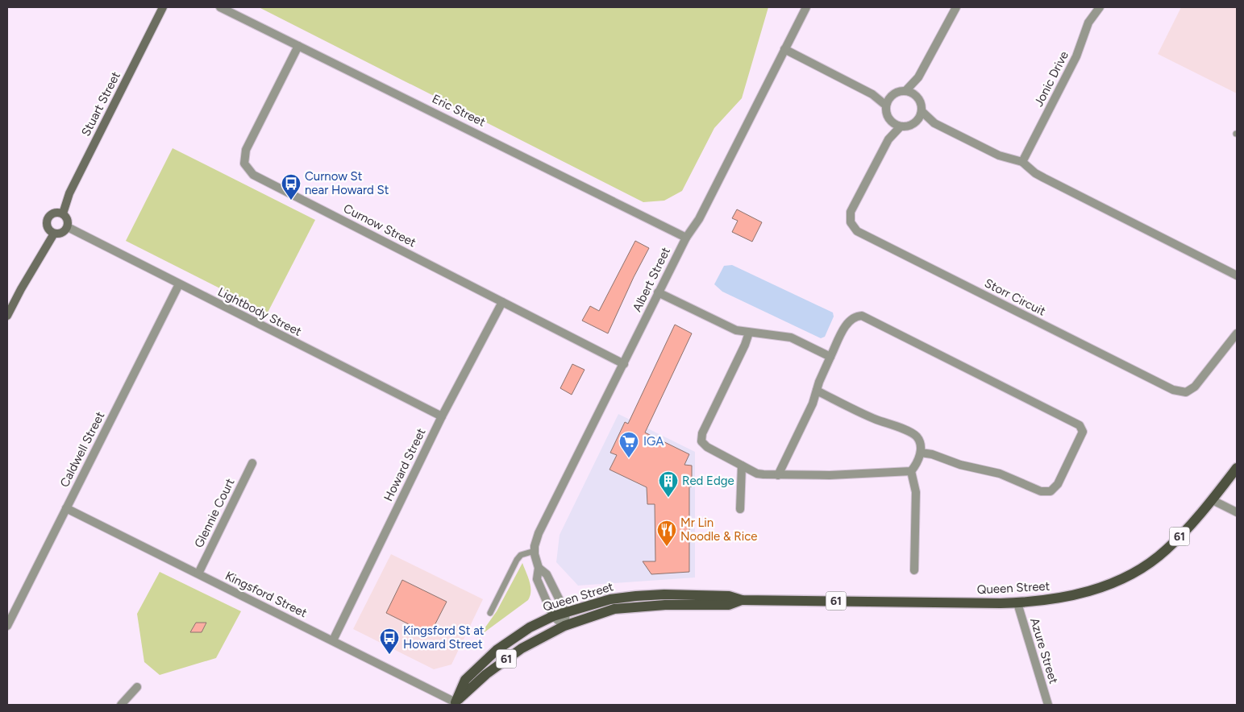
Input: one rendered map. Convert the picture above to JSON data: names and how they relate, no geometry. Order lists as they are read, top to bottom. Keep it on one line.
{"streets":{"main road":["61","Queen Street"],"street":["Jonic Drive","Stuart Street","Eric Street","Curnow Street","Albert Street","Storr Circuit","Lightbody Street","Caldwell Street","Howard Street","Glennie Court","Kingsford Street","Azure Street"]},"crossings":[["Stuart Street","Lightbody Street"],["Eric Street","Curnow Street"],["Eric Street","Albert Street"],["Curnow Street","Albert Street"],["Curnow Street","Howard Street"],["Albert Street","Queen Street"],["Lightbody Street","Caldwell Street"],["Lightbody Street","Howard Street"],["Caldwell Street","Kingsford Street"],["Howard Street","Kingsford Street"],["Glennie Court","Kingsford Street"],["Queen Street","Kingsford Street"],["Queen Street","Azure Street"]],"places":{"bus stop":["Curnow St near Howard St","Kingsford St at Howard Street"],"supermarket":["IGA"],"building":["Red Edge"],"restaurant":["Mr Lin Noodle & Rice"]}}
